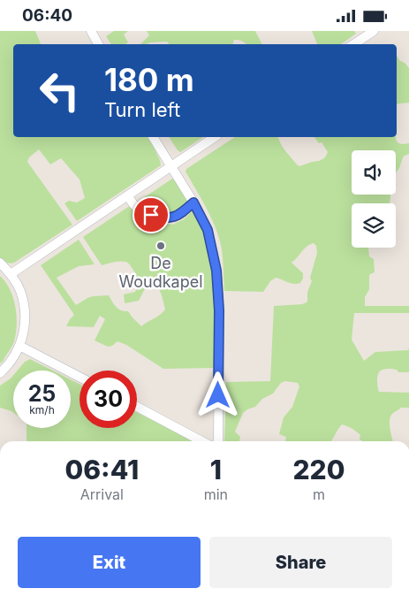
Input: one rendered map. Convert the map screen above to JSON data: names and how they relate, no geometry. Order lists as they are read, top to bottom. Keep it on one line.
{"places":["De Woudkapel"],"page":{"status":"06:40","turn":["180 m","Turn left"],"speed":"25 km/h","limit":"30","eta":["06:41","Arrival","1","min","220","m"],"buttons":["Exit","Share"]}}
